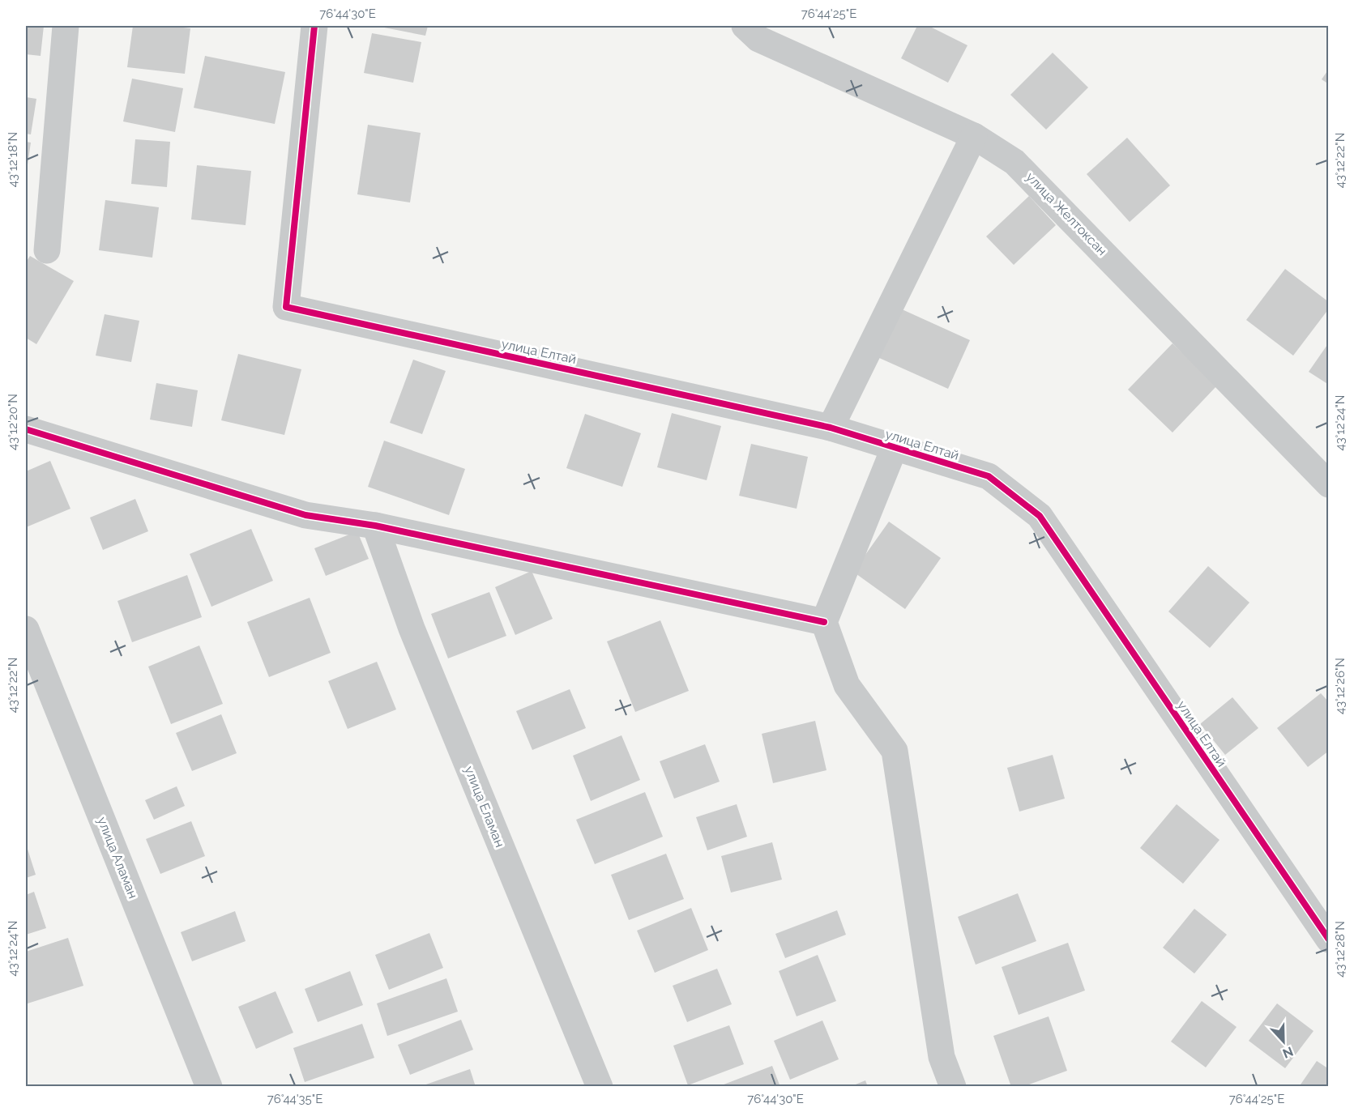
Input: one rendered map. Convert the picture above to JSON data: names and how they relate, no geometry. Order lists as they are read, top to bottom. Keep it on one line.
{"streets":{"street":["улица Желтоксан","улица Елтай","улица Еламан","улица Аламан"]},"north":"bottom","coordinates":["76°44'30\"E","76°44'25\"E","43°12'18\"N","43°12'22\"N","43°12'20\"N","43°12'24\"N","43°12'26\"N","43°12'28\"N","76°44'35\"E"]}
